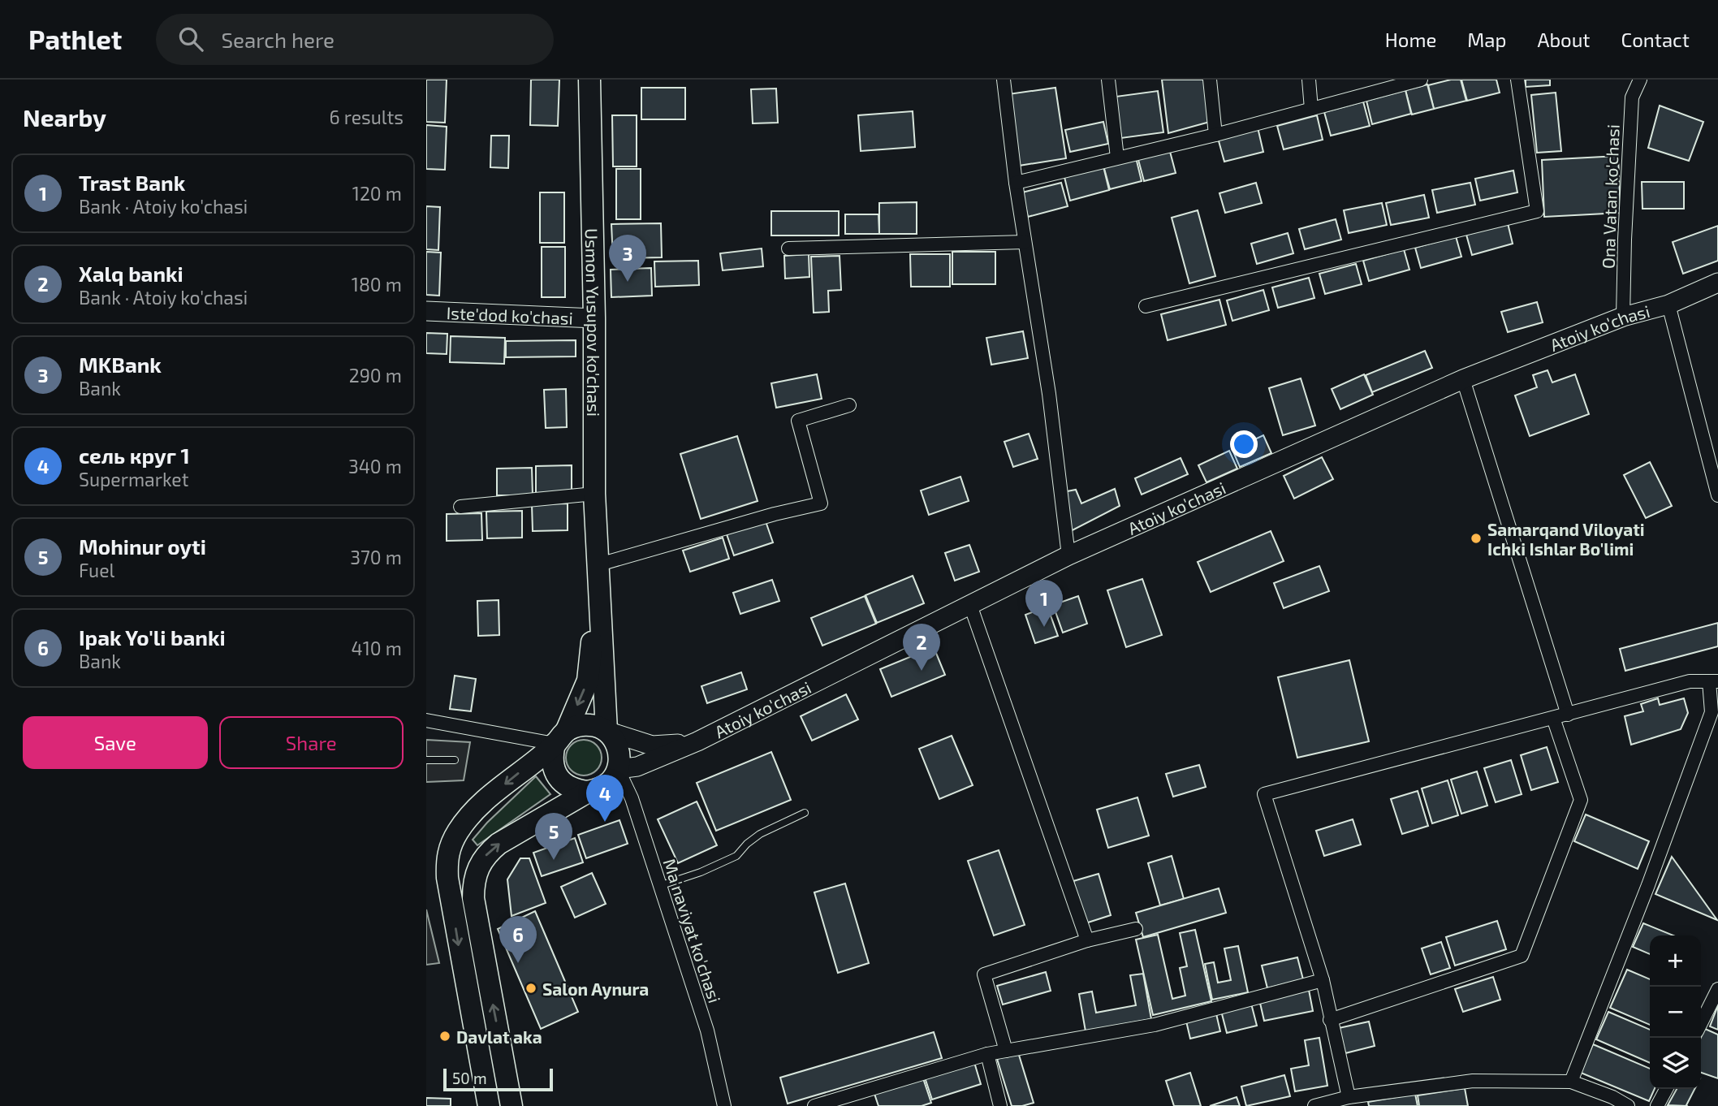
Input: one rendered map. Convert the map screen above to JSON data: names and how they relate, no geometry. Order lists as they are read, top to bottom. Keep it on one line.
{"streets":{"main road":["Usmon Yusupov ko'chasi"],"street":["Ona Vatan ko'chasi","Iste'dod ko'chasi","Atoiy ko'chasi","Ma'naviyat ko'chasi"]},"crossings":[["Ona Vatan ko'chasi","Atoiy ko'chasi"],["Iste'dod ko'chasi","Usmon Yusupov ko'chasi"],["Usmon Yusupov ko'chasi","Atoiy ko'chasi"],["Usmon Yusupov ko'chasi","Ma'naviyat ko'chasi"],["Atoiy ko'chasi","Ma'naviyat ko'chasi"]],"places":["Samarqand Viloyati Ichki Ishlar Bo'limi","Salon Aynura","Davlat aka"],"scale_bar":"50 m","page":{"header":"Pathlet","search":"Search here","nav":["Home","Map","About","Contact"],"heading":["Nearby","6 results"],"list":[{"mark":"1","name":"Trast Bank","note":"Bank · Atoiy ko'chasi","value":"120 m"},{"mark":"2","name":"Xalq banki","note":"Bank · Atoiy ko'chasi","value":"180 m"},{"mark":"3","name":"MKBank","note":"Bank","value":"290 m"},{"mark":"4","name":"сель круг 1","note":"Supermarket","value":"340 m"},{"mark":"5","name":"Mohinur oyti","note":"Fuel","value":"370 m"},{"mark":"6","name":"Ipak Yo'li banki","note":"Bank","value":"410 m"}],"pins":["3","1","2","4","5","6"],"buttons":["Save","Share"],"map_buttons":["+","−"],"scale":"50 m"}}
